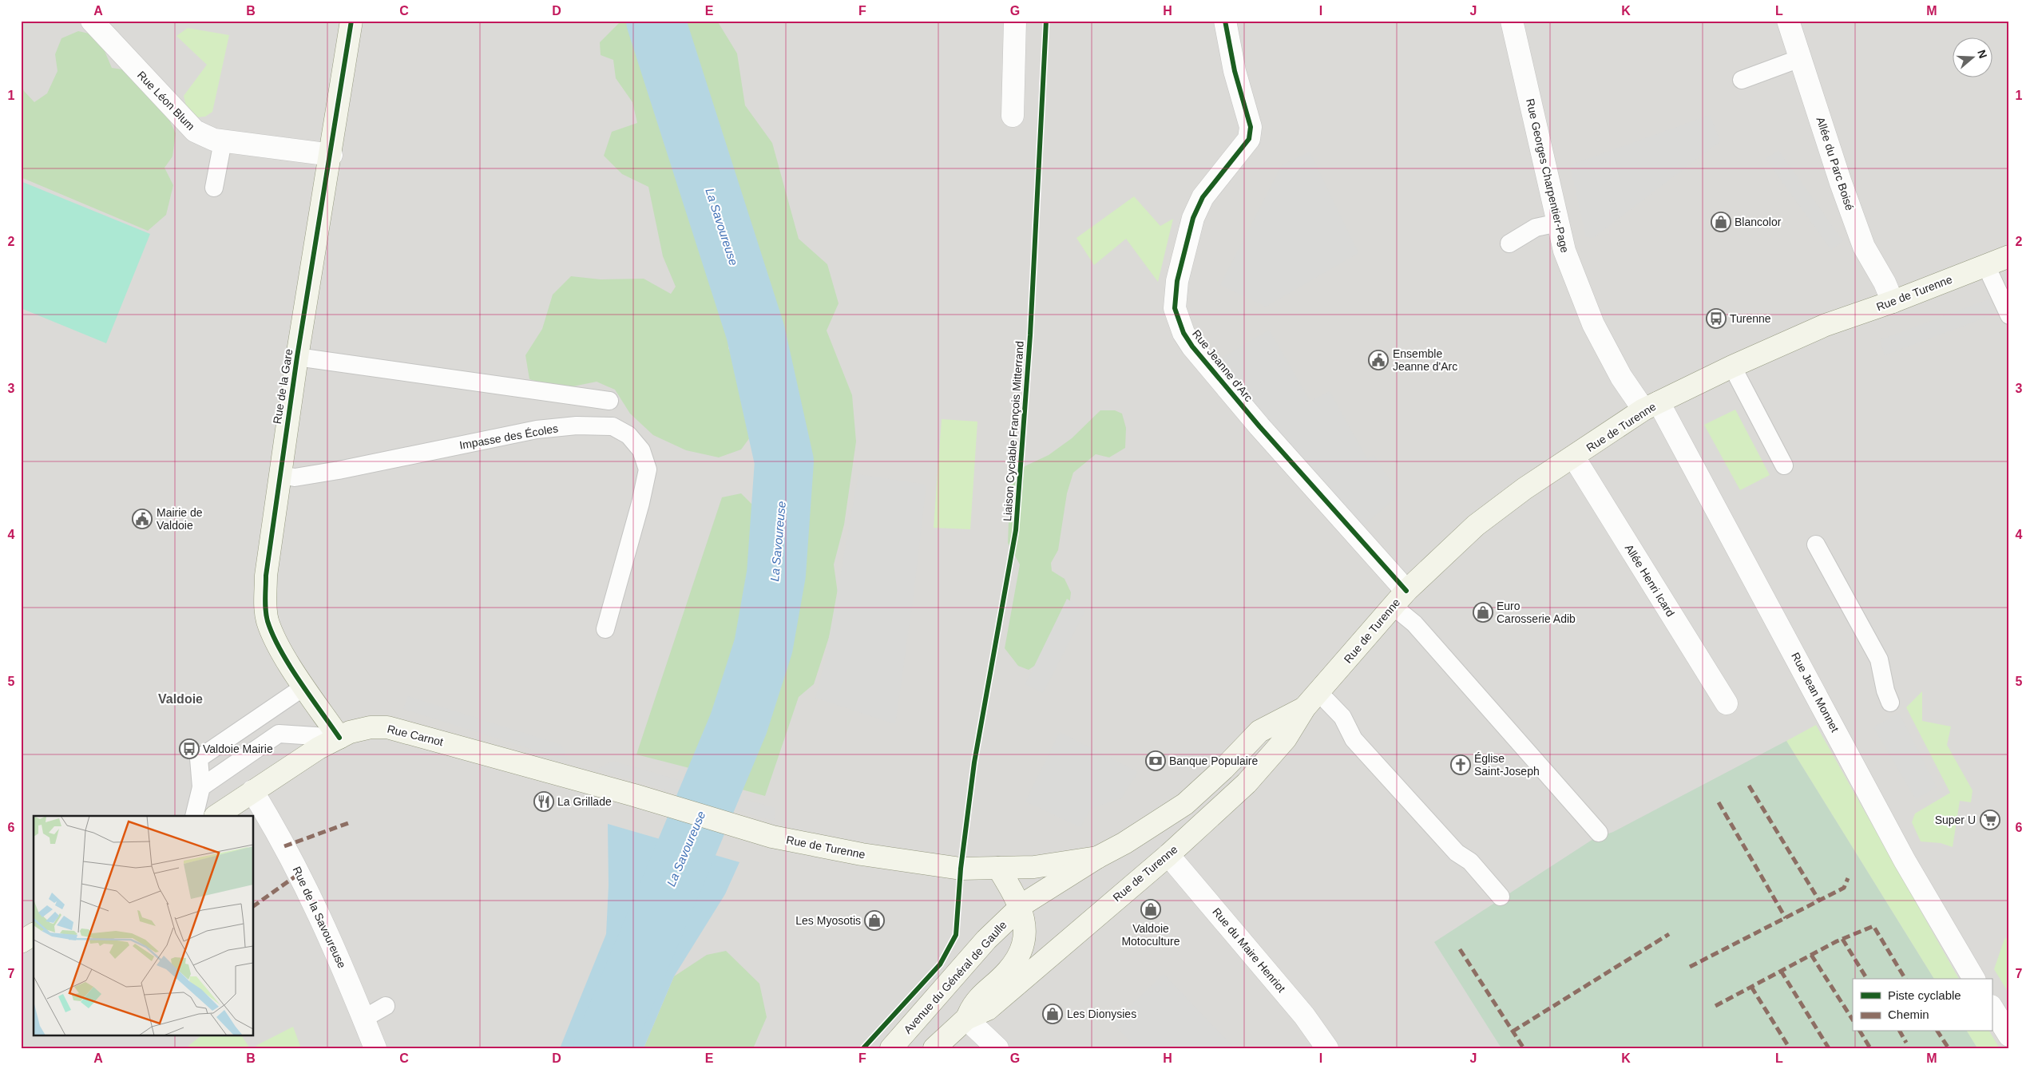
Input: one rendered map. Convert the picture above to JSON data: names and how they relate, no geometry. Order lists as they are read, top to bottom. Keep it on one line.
{"streets":{"main road":["Rue de Turenne","Rue de la Gare","Rue Carnot","Avenue du Général de Gaulle"],"street":["Rue Léon Blum","Allée du Parc Boisé","Rue Georges Charpentier-Page","Rue Jeanne d'Arc","Allée Henri Icard","Rue Jean Monnet","Rue de la Savoureuse","Rue du Maire Henriot"],"lane":["Impasse des Écoles"],"cycle path":["Liaison Cyclable François Mitterrand"]},"crossings":[["Rue Léon Blum","Rue de la Gare"],["Allée du Parc Boisé","Rue de Turenne"],["Rue Georges Charpentier-Page","Rue de Turenne"],["Rue Georges Charpentier-Page","Rue Jean Monnet"],["Rue de Turenne","Rue Jeanne d'Arc"],["Rue de Turenne","Allée Henri Icard"],["Rue de Turenne","Rue Jean Monnet"],["Rue de Turenne","Rue Carnot"],["Rue de Turenne","Rue du Maire Henriot"],["Rue de Turenne","Avenue du Général de Gaulle"],["Rue de la Gare","Impasse des Écoles"],["Rue de la Gare","Rue Carnot"],["Rue Carnot","Rue de la Savoureuse"]],"districts":["Valdoie"],"water":["La Savoureuse"],"places":{"shop":["Blancolor","Euro Carosserie Adib","Valdoie Motoculture","Les Myosotis","Les Dionysies"],"bus stop":["Turenne","Valdoie Mairie"],"public building":["Ensemble Jeanne d'Arc","Mairie de Valdoie"],"bank":["Banque Populaire"],"church":["Église Saint-Joseph"],"restaurant":["La Grillade"],"supermarket":["Super U"]},"legend":["Piste cyclable","Chemin"],"north":"right","grid":{"columns":["A","B","C","D","E","F","G","H","I","J","K","L","M"],"rows":["1","2","3","4","5","6","7"]}}
